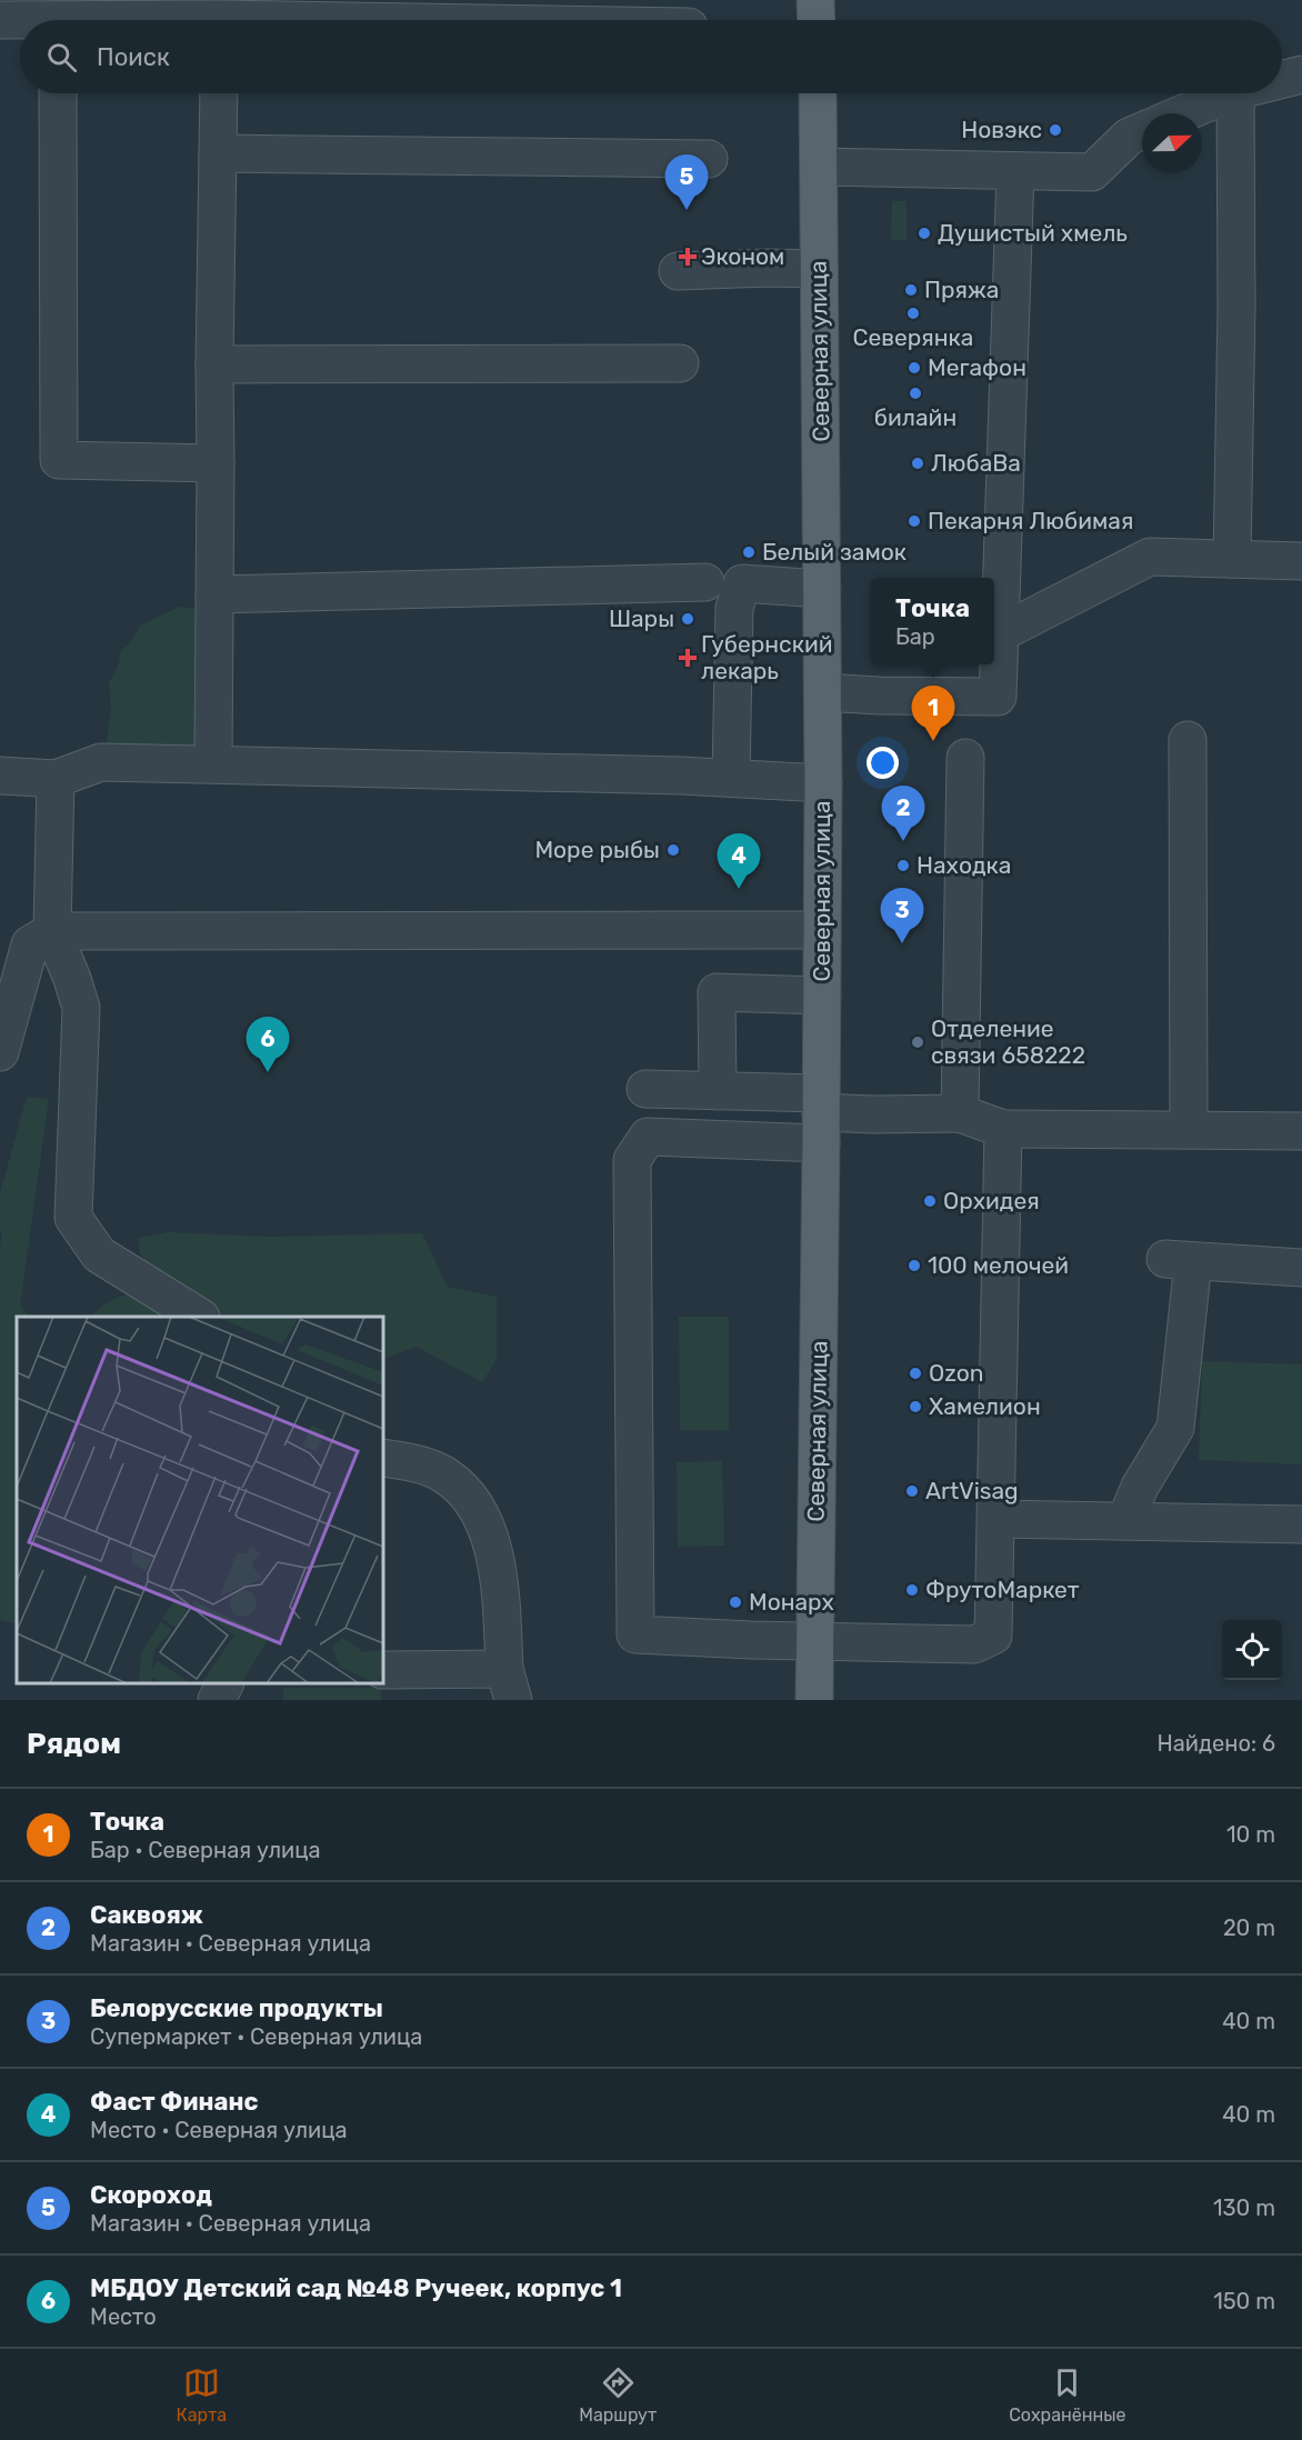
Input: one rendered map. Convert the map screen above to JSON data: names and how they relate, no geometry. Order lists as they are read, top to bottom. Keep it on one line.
{"streets":{"main road":["Северная улица"]},"places":{"other":["Новэкс","Душистый хмель","Пряжа","Северянка","Мегафон","билайн","ЛюбаВа","Пекарня Любимая","Белый замок","Шары","Море рыбы","Находка","Отделение связи 658222","Орхидея","100 мелочей","Ozon","Хамелион","ArtVisag","ФрутоМаркет","Монарх"],"health":["Эконом","Губернский лекарь"]},"north":"right","page":{"search":"Поиск","pins":["5","1","2","4","3","6"],"popup":["Точка","Бар"],"heading":["Рядом","Найдено: 6"],"list":[{"mark":"1","name":"Точка","note":"Бар · Северная улица","value":"10 m"},{"mark":"2","name":"Саквояж","note":"Магазин · Северная улица","value":"20 m"},{"mark":"3","name":"Белорусские продукты","note":"Супермаркет · Северная улица","value":"40 m"},{"mark":"4","name":"Фаст Финанс","note":"Место · Северная улица","value":"40 m"},{"mark":"5","name":"Скороход","note":"Магазин · Северная улица","value":"130 m"},{"mark":"6","name":"МБДОУ Детский сад №48 Ручеек, корпус 1","note":"Место","value":"150 m"}],"nav":["Карта","Маршрут","Сохранённые"]}}
